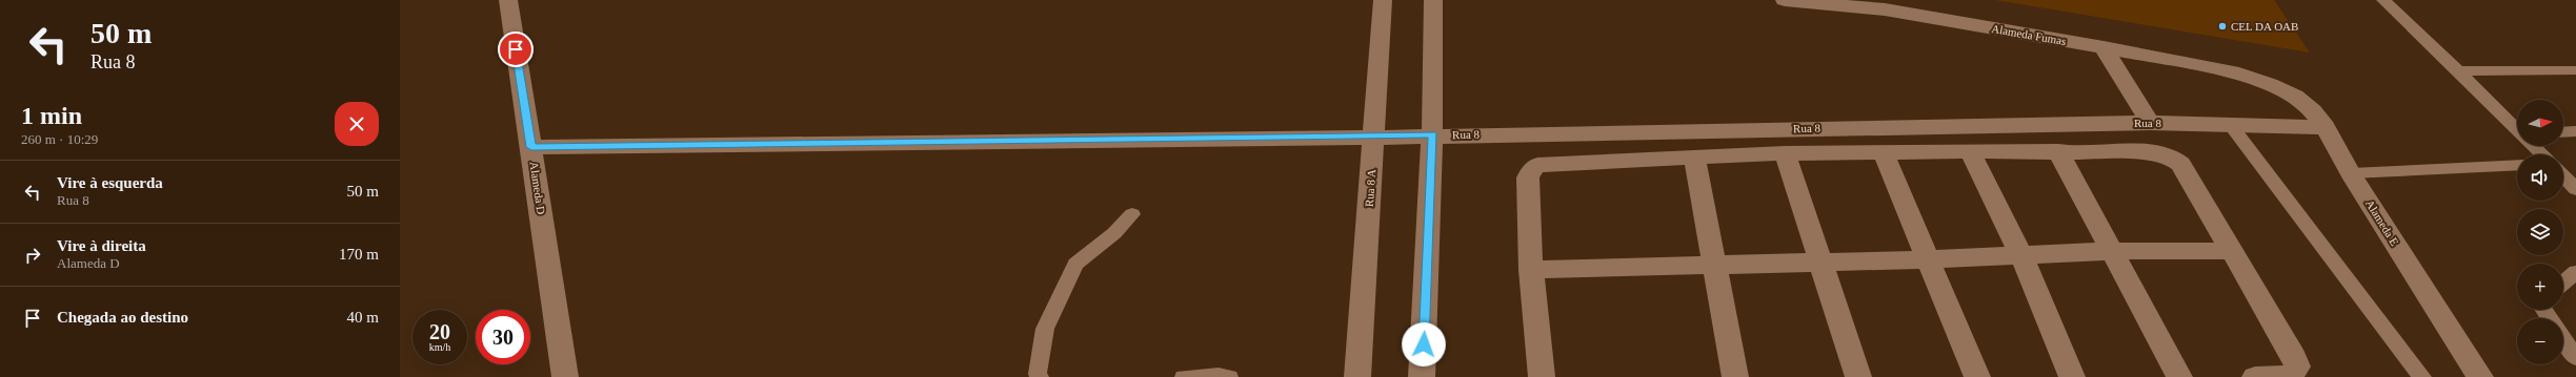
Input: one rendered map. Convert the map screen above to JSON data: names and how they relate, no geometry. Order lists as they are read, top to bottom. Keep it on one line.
{"streets":{"street":["Alameda Fumas","Rua 8","Alameda D","Rua 8 A","Alameda E"]},"crossings":[["Alameda Fumas","Alameda E"],["Rua 8","Alameda D"],["Rua 8","Rua 8 A"],["Rua 8","Alameda E"]],"places":["CEL DA OAB"],"north":"right","page":{"turn":["50 m","Rua 8"],"heading":["1 min","260 m · 10:29"],"map_buttons":["+","−"],"list":[{"name":"Vire à esquerda","note":"Rua 8","value":"50 m"},{"name":"Vire à direita","note":"Alameda D","value":"170 m"},{"name":"Chegada ao destino","value":"40 m"}],"speed":"20 km/h","limit":"30"}}
